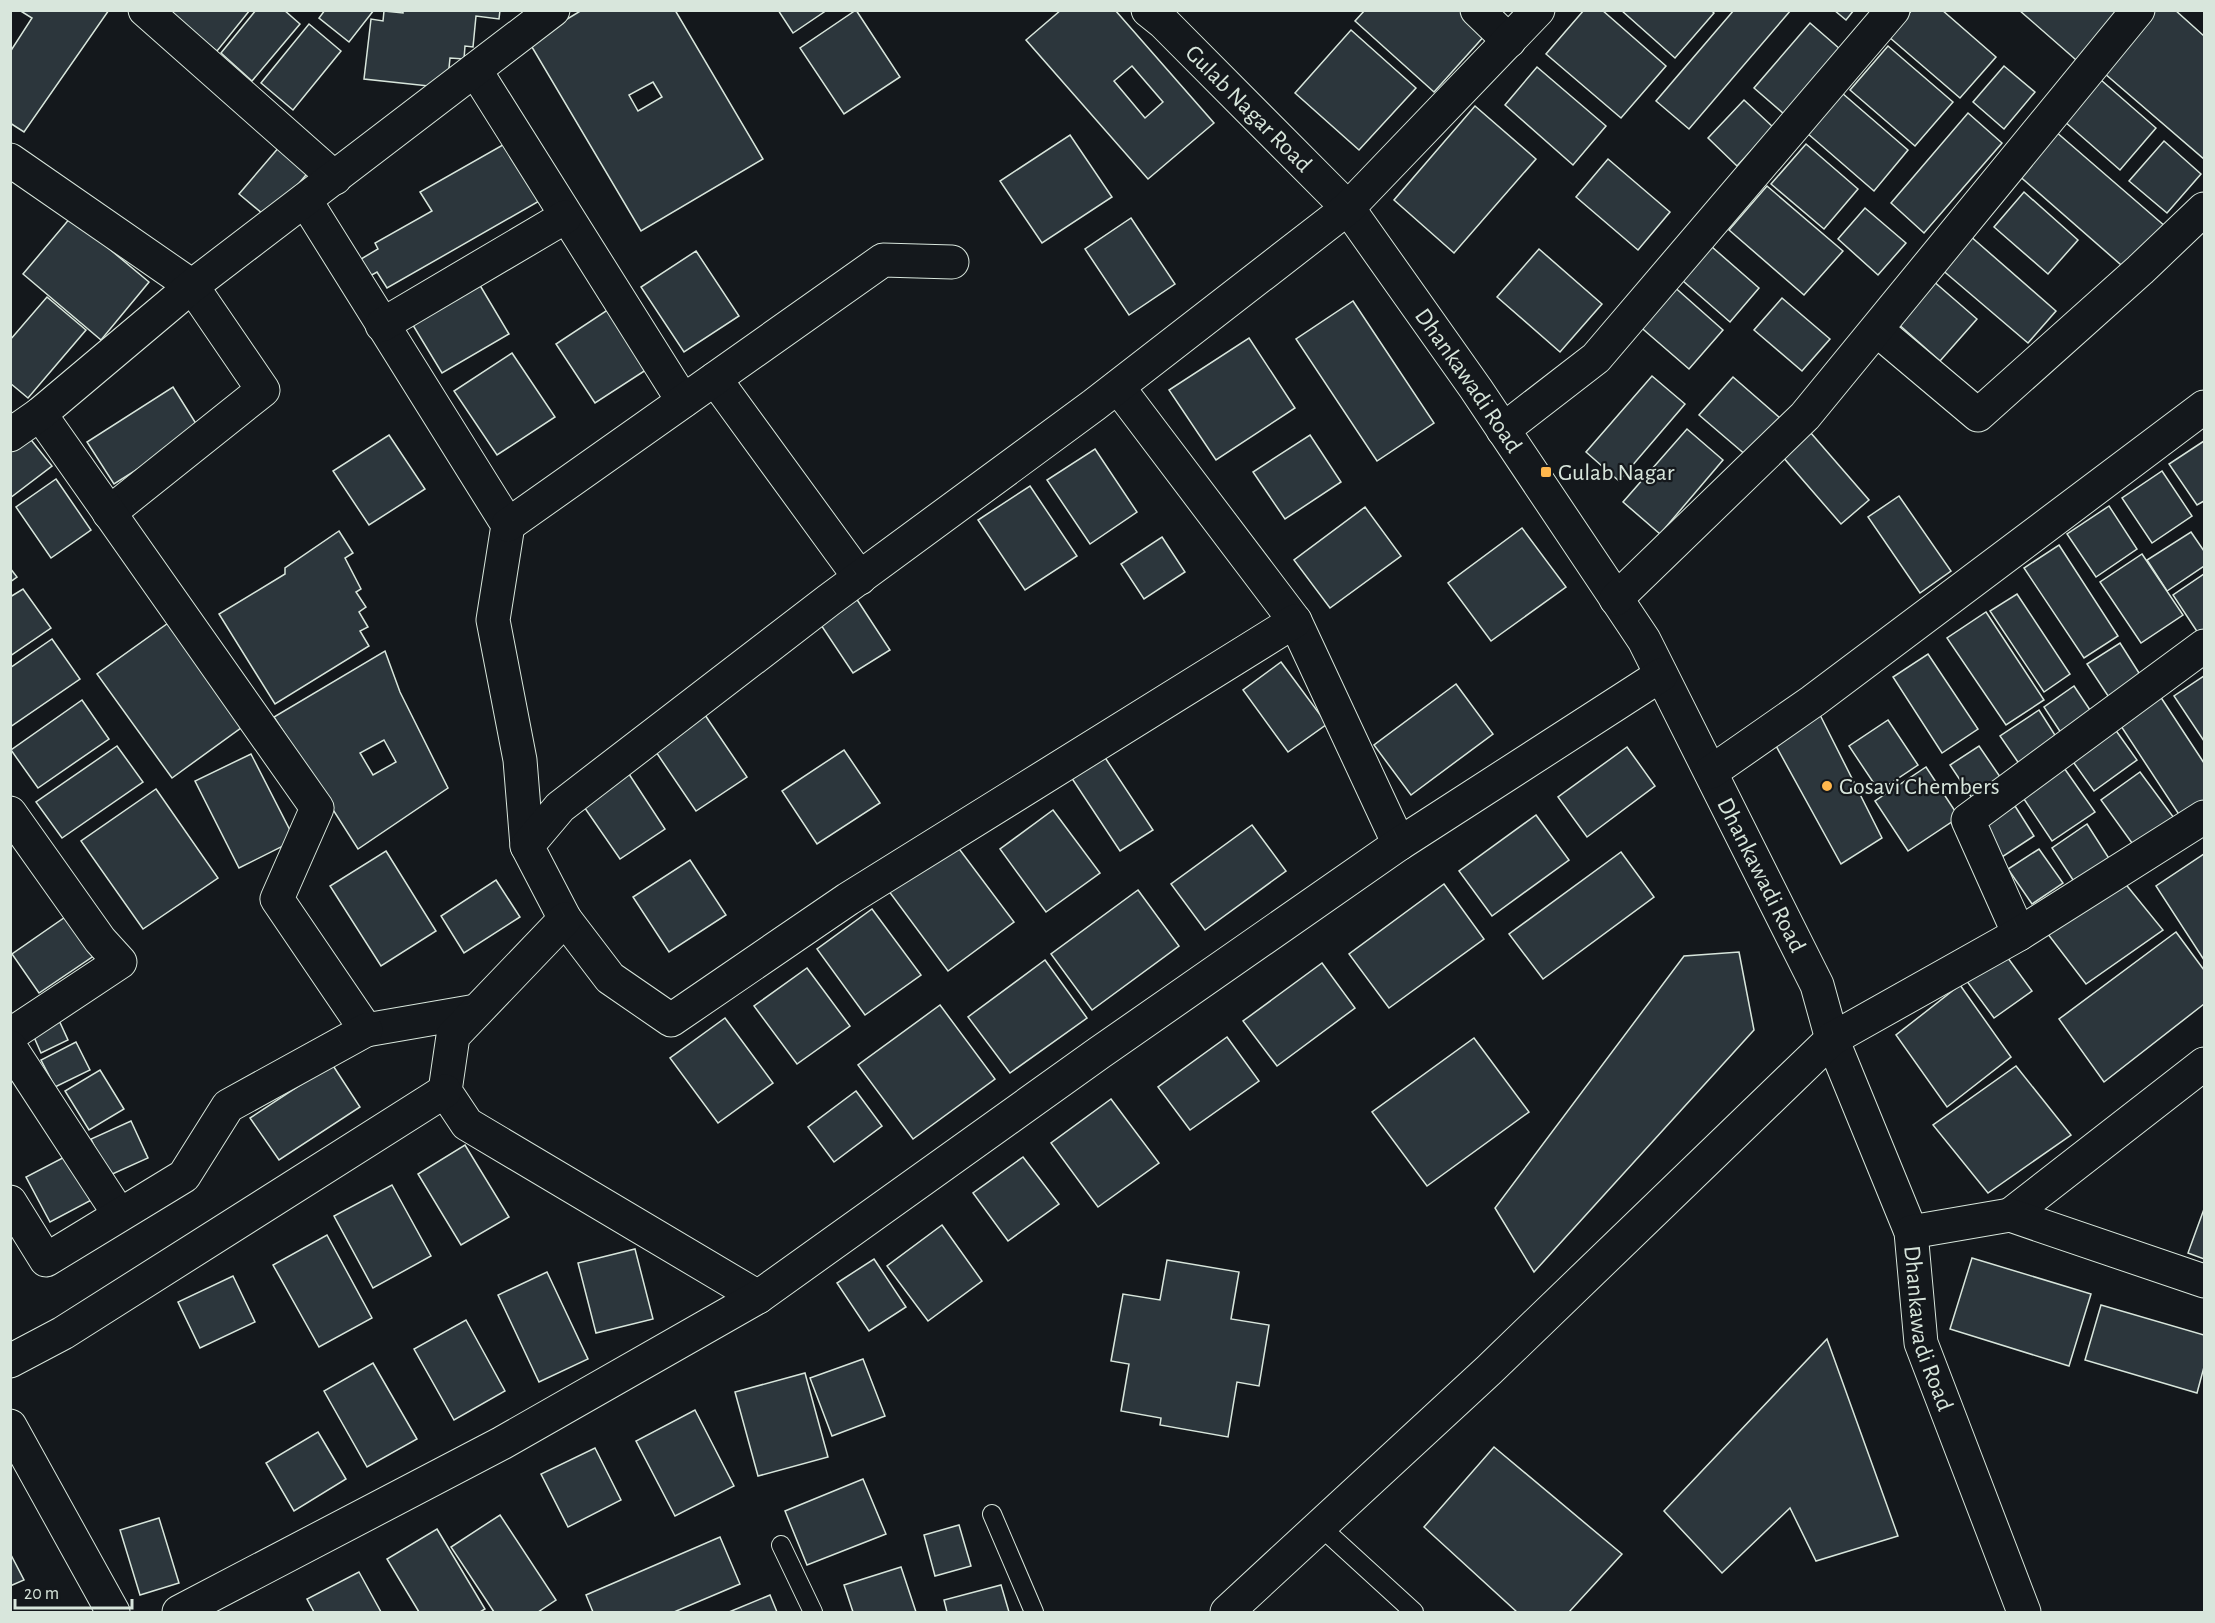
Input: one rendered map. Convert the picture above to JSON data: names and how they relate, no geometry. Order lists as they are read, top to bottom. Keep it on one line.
{"streets":{"street":["Gulab Nagar Road","Dhankawadi Road"]},"crossings":[["Gulab Nagar Road","Dhankawadi Road"]],"places":{"transit":["Gulab Nagar"],"other":["Gosavi Chembers"]},"scale_bar":"20 m"}
